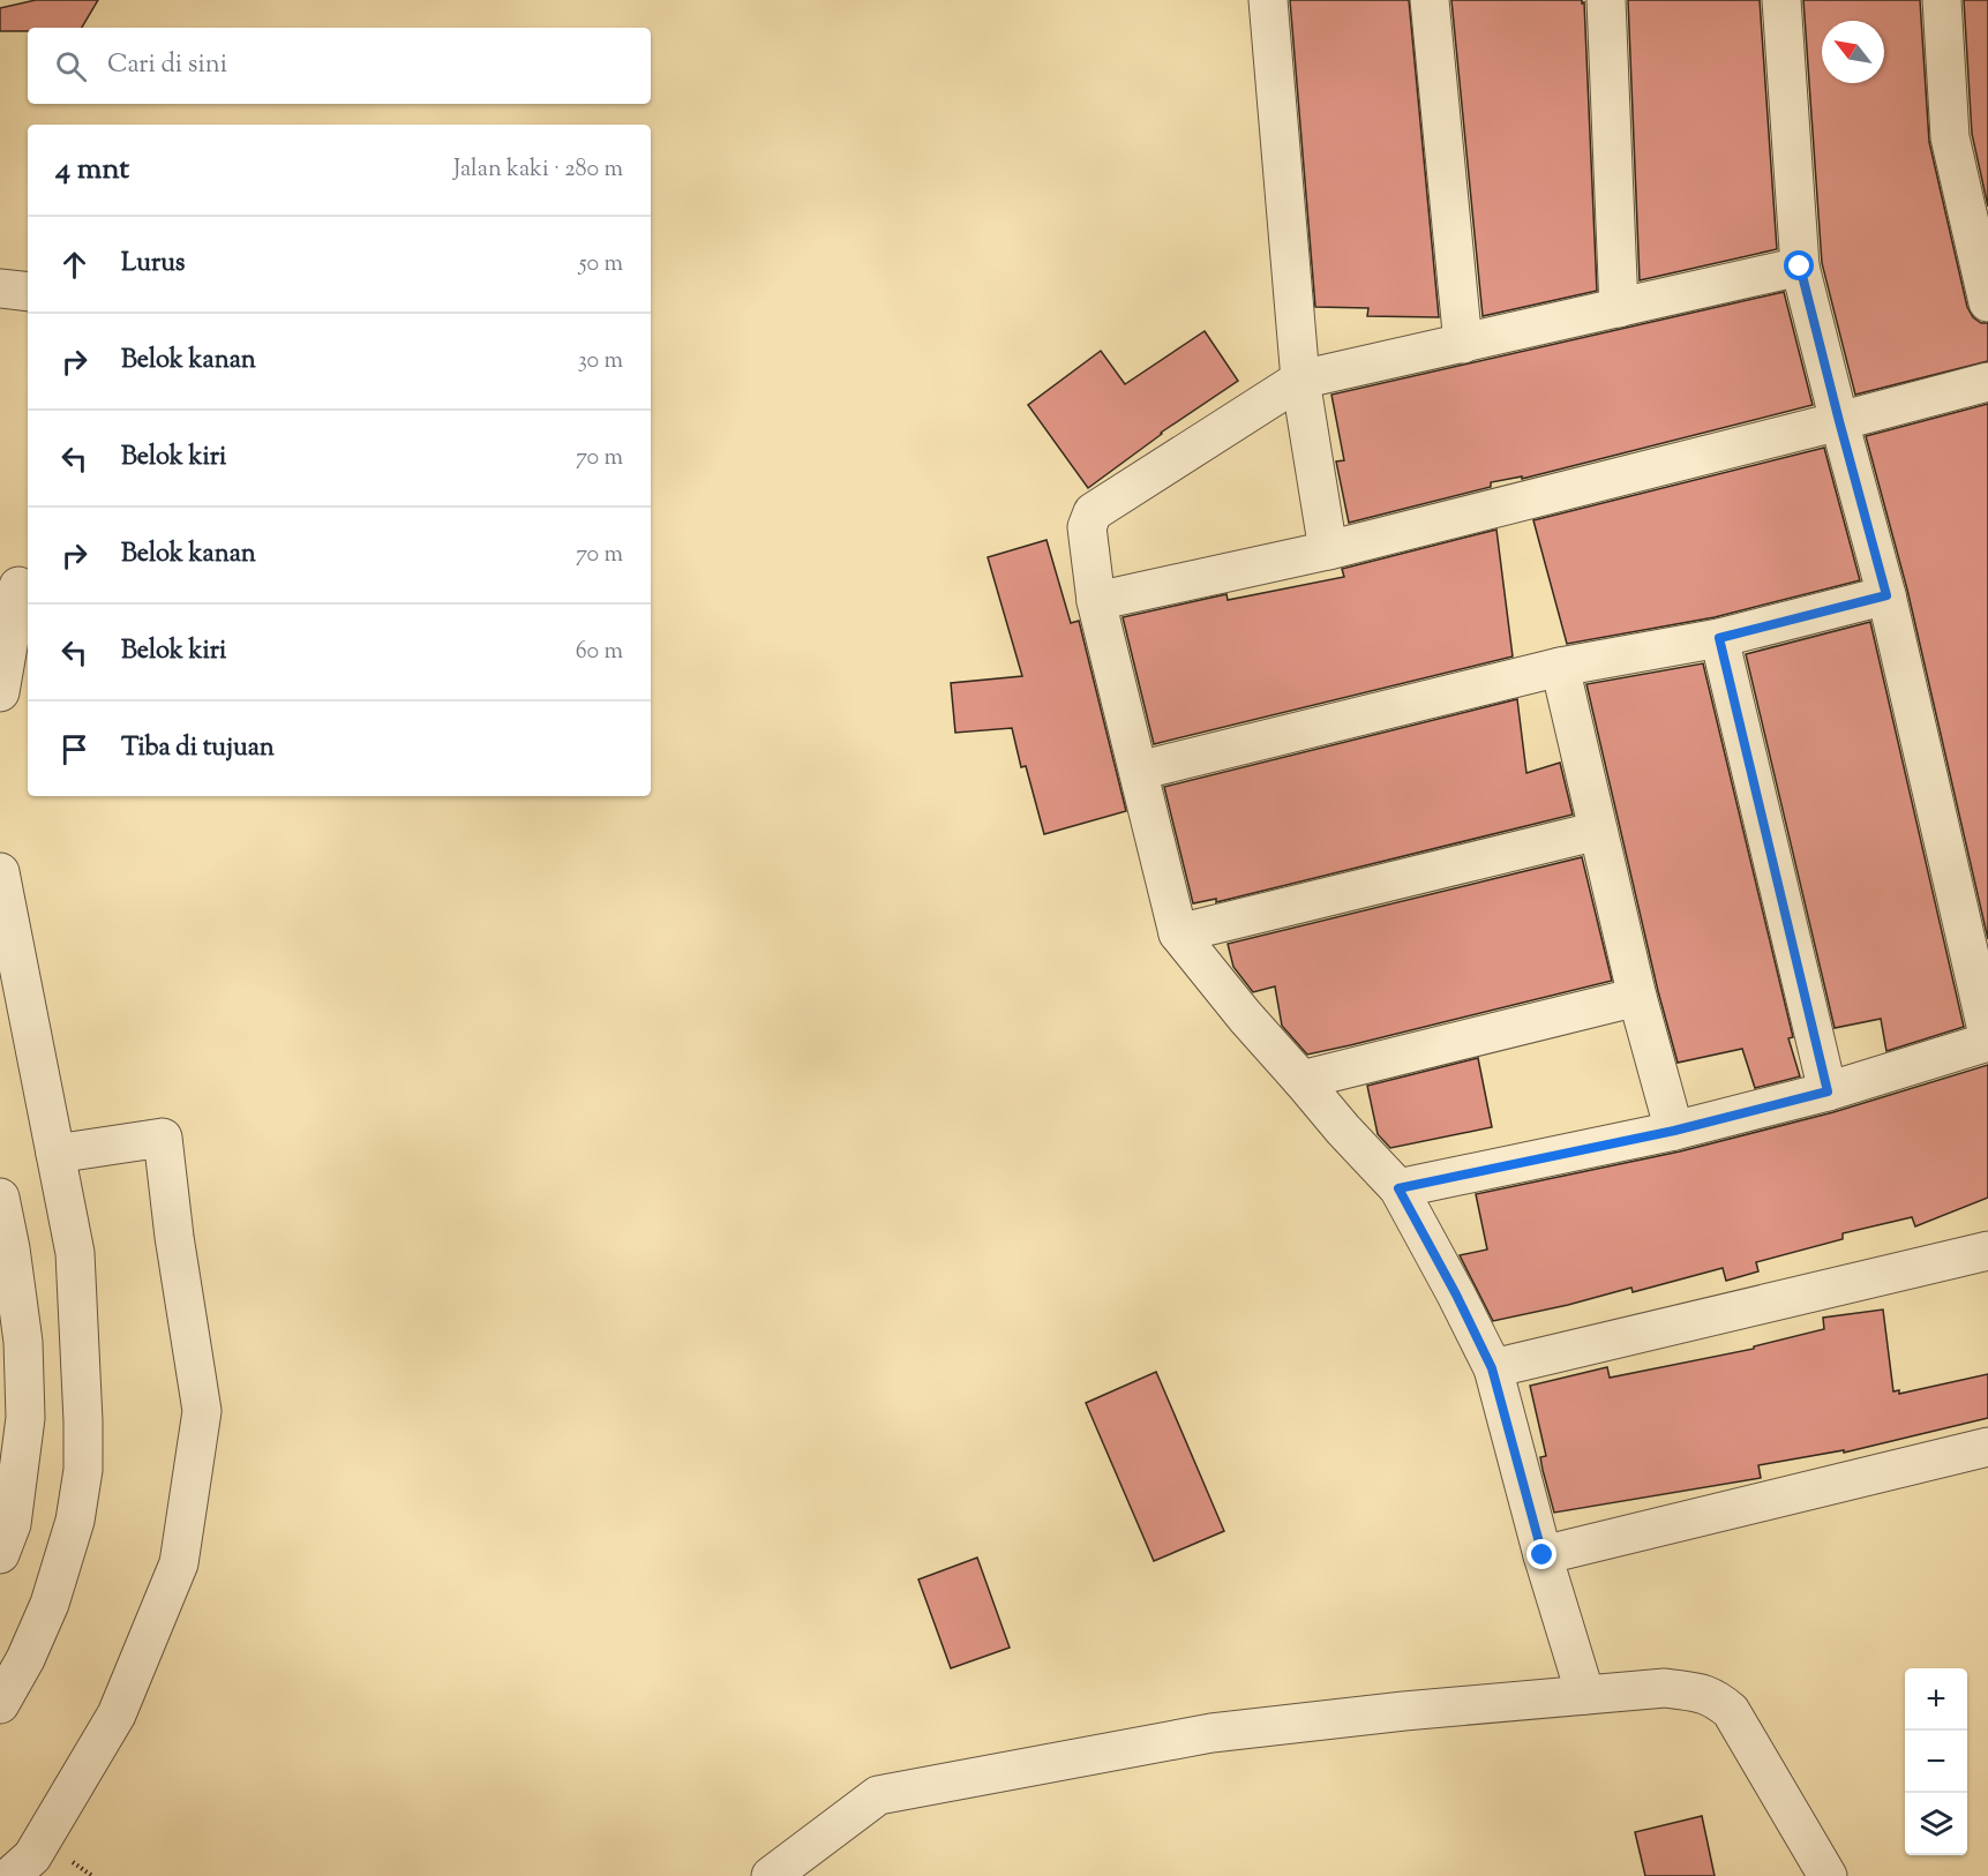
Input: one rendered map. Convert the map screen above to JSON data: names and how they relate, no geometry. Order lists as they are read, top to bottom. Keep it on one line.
{"north":"top left","page":{"search":"Cari di sini","heading":["4 mnt","Jalan kaki · 280 m"],"list":[["Lurus","50 m"],["Belok kanan","30 m"],["Belok kiri","70 m"],["Belok kanan","70 m"],["Belok kiri","60 m"],"Tiba di tujuan"],"map_buttons":["+","−"]}}
